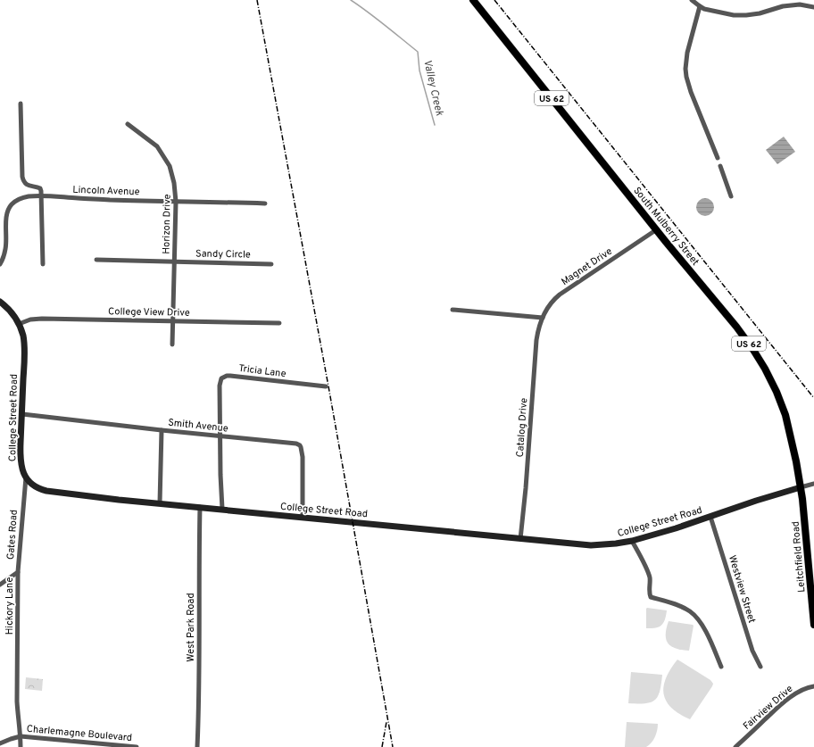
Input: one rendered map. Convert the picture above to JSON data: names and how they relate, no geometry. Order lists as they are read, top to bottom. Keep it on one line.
{"streets":{"main road":["US 62","South Mulberry Street","Leitchfield Road"],"street":["Lincoln Avenue","Horizon Drive","Sandy Circle","Magnet Drive","College View Drive","Tricia Lane","College Street Road","Smith Avenue","Catalog Drive","Gates Road","Westview Street","Hickory Lane","West Park Road","Fairview Drive","Charlemagne Boulevard"]},"crossings":[["Lincoln Avenue","Horizon Drive"],["Horizon Drive","Sandy Circle"],["Horizon Drive","College View Drive"],["South Mulberry Street","Magnet Drive"],["South Mulberry Street","College Street Road"],["South Mulberry Street","Leitchfield Road"],["Magnet Drive","Catalog Drive"],["College View Drive","College Street Road"],["Tricia Lane","College Street Road"],["Tricia Lane","Smith Avenue"],["College Street Road","Smith Avenue"],["College Street Road","Catalog Drive"],["College Street Road","Gates Road"],["College Street Road","Leitchfield Road"],["College Street Road","Westview Street"],["College Street Road","West Park Road"],["Gates Road","Hickory Lane"],["Hickory Lane","Charlemagne Boulevard"]],"water":["Valley Creek"]}
